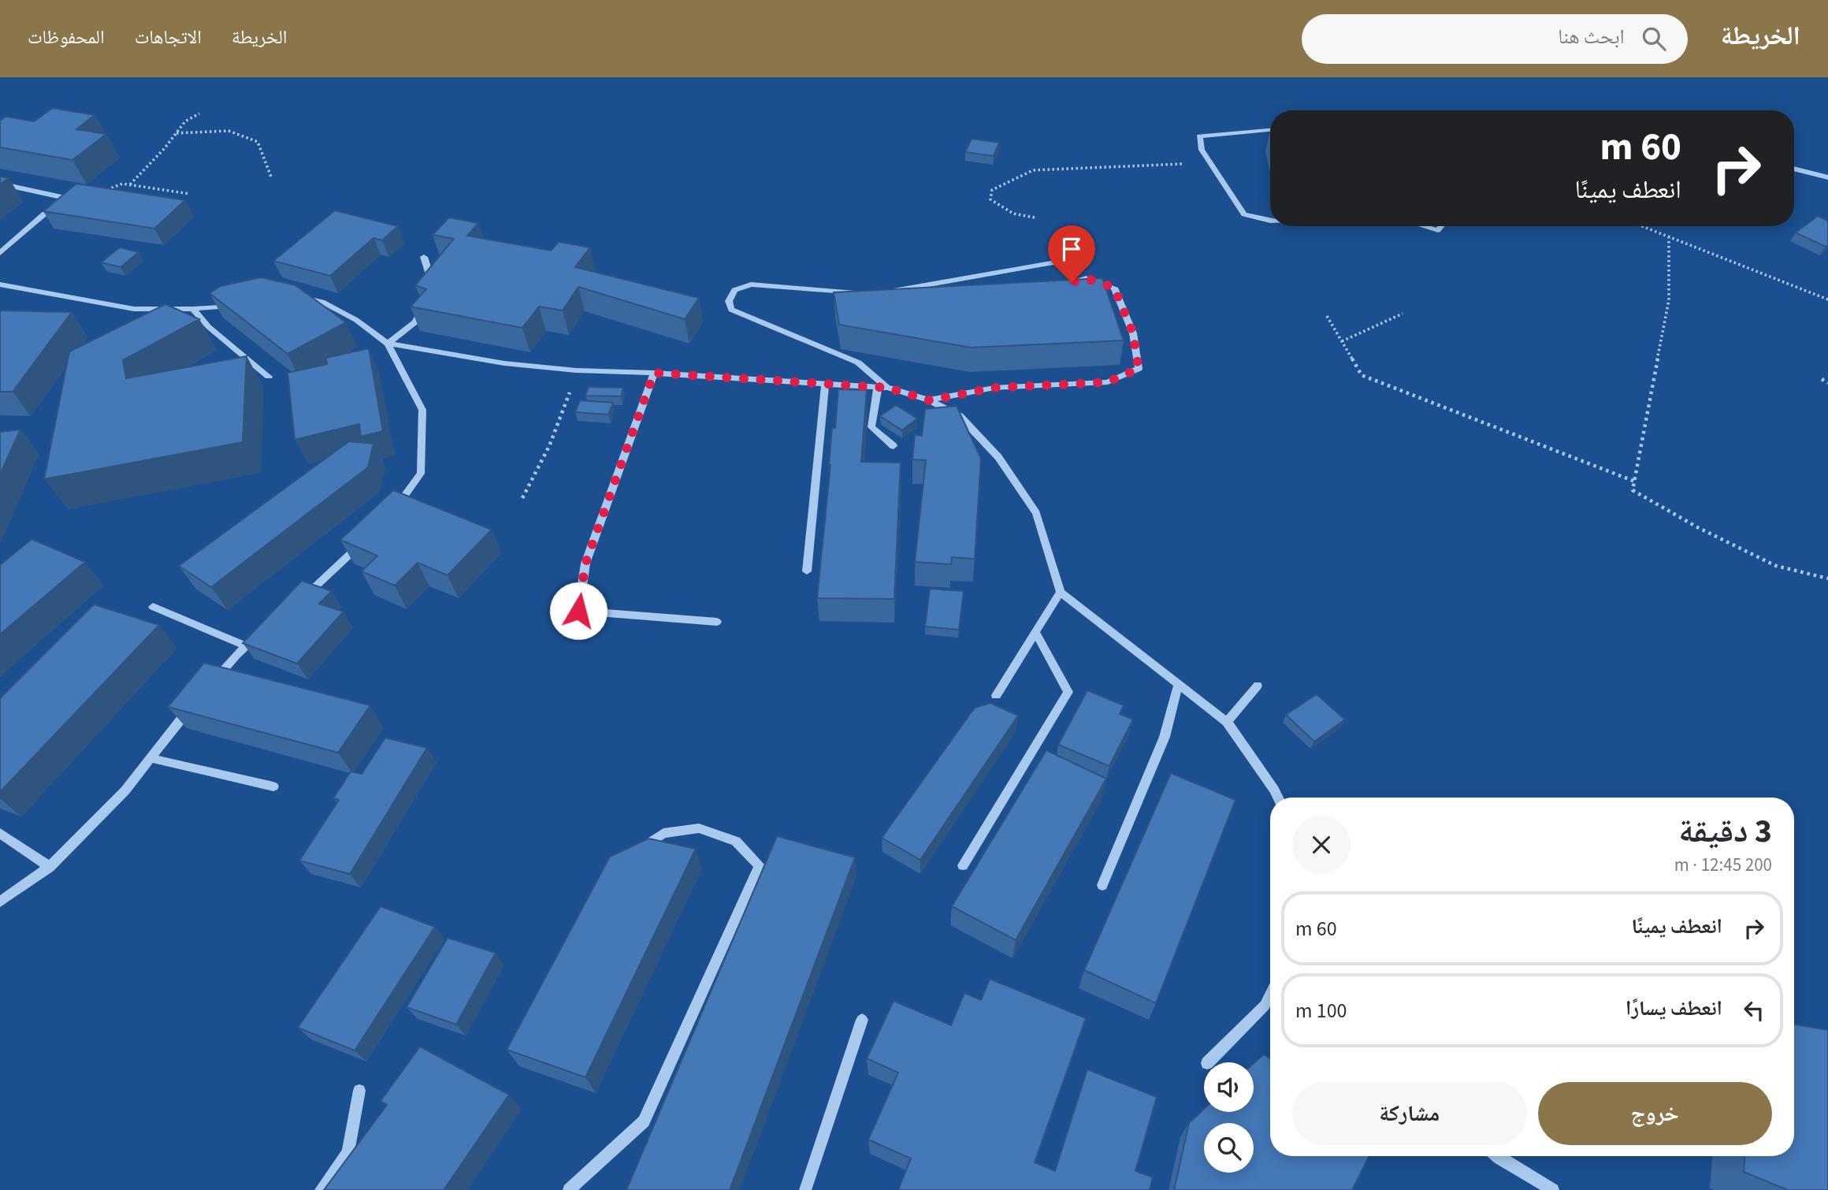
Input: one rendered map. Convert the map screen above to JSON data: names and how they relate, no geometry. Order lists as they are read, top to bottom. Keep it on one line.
{"page":{"header":"الخريطة","search":"ابحث هنا","nav":["الخريطة","الاتجاهات","المحفوظات"],"turn":["60 m","انعطف يمينًا"],"heading":["3 دقيقة","200 m · 12:45"],"list":[{"name":"انعطف يمينًا","value":"60 m"},{"name":"انعطف يسارًا","value":"100 m"}],"buttons":["خروج","مشاركة"]}}
